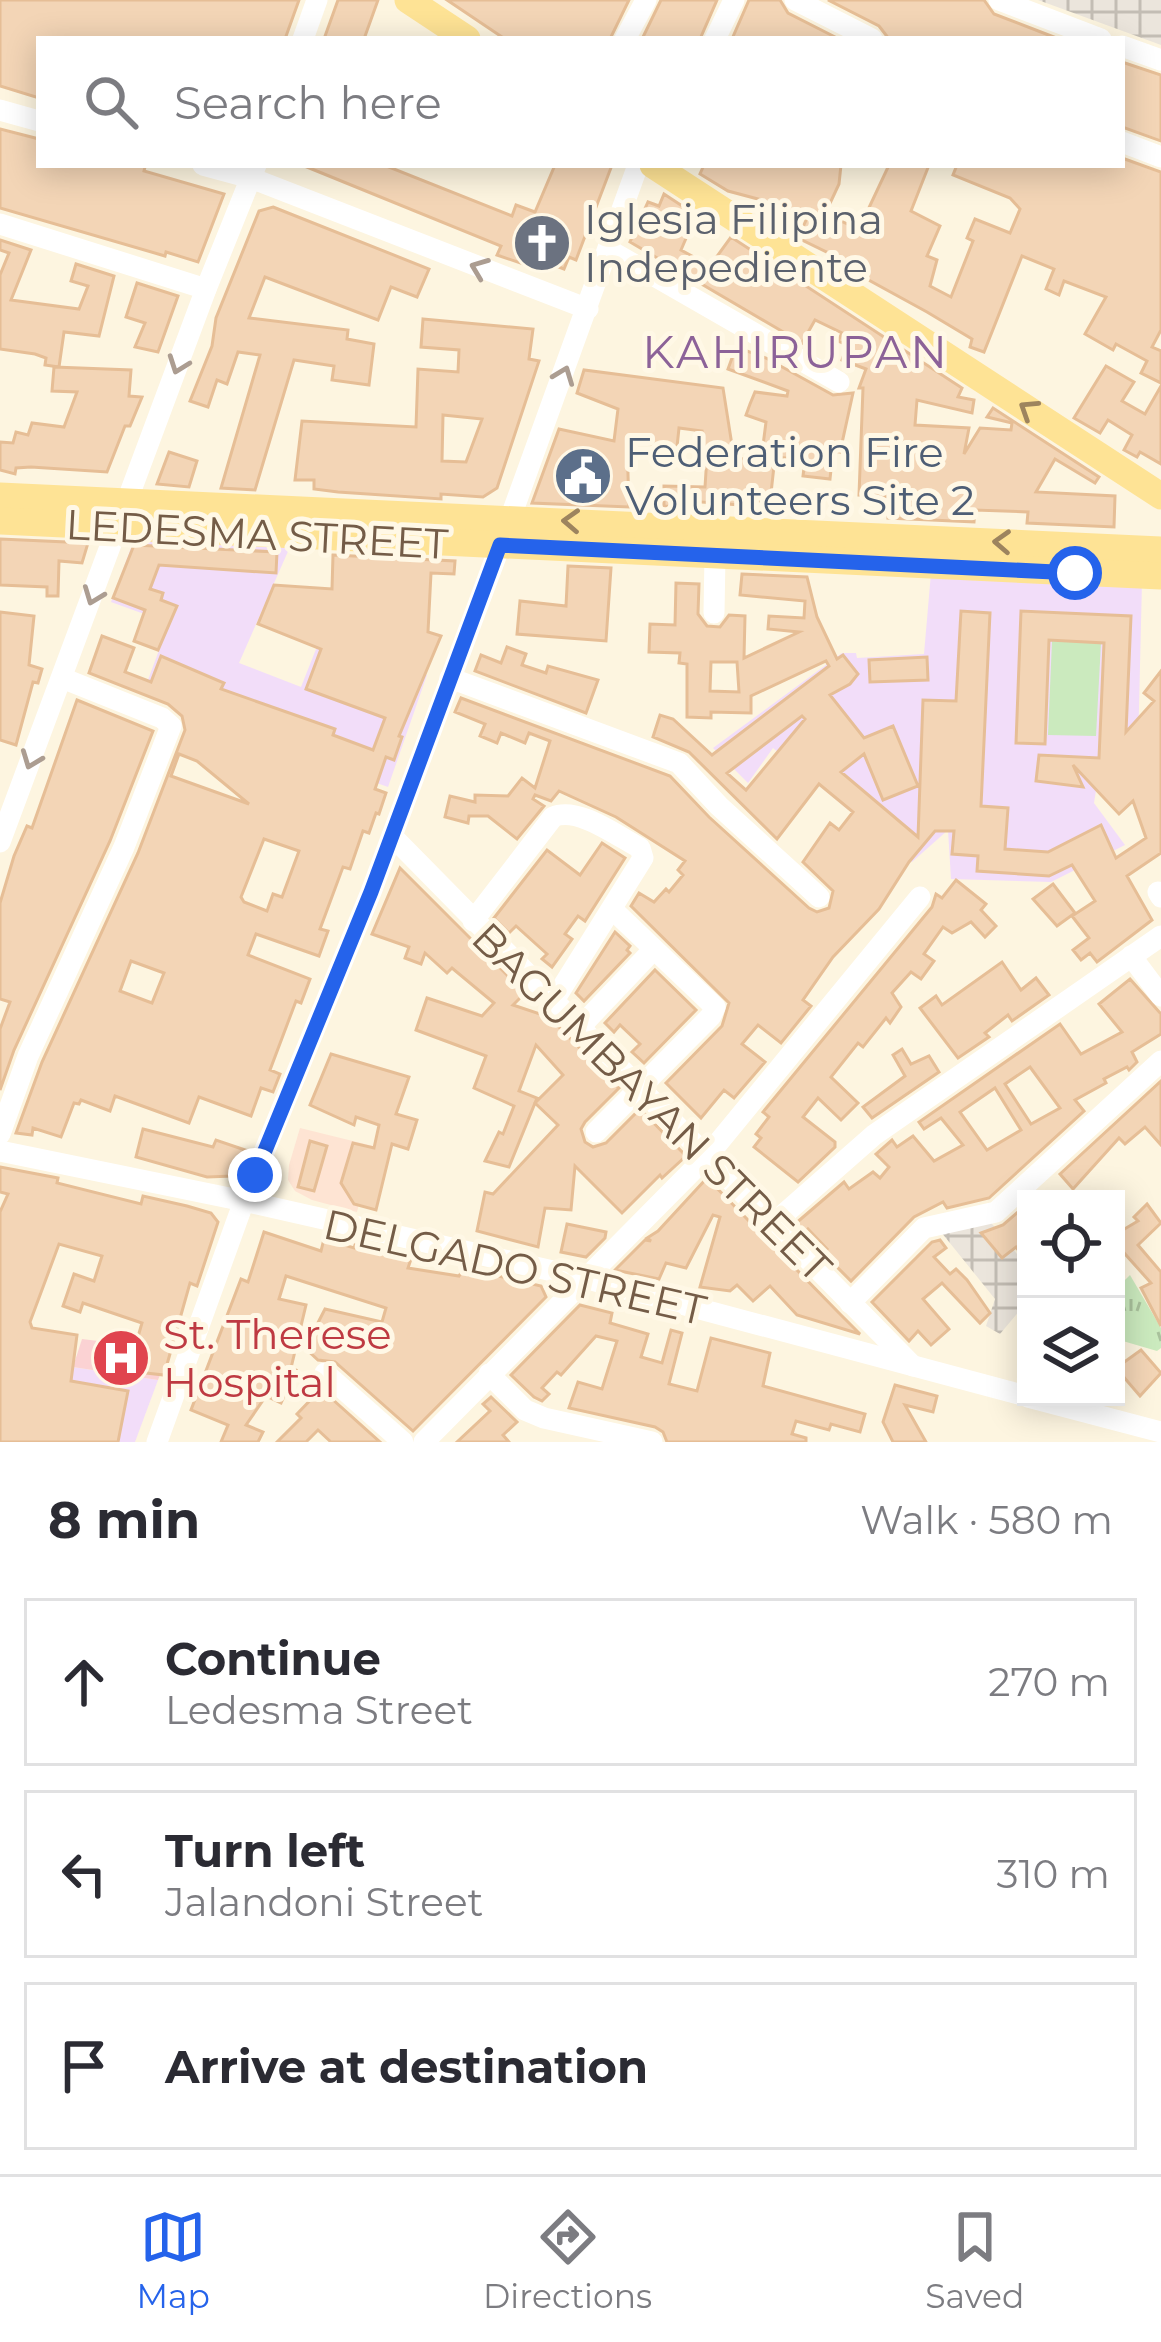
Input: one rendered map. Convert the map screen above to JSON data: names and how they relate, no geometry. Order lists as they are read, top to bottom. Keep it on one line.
{"streets":{"main road":["LEDESMA STREET"],"street":["BAGUMBAYAN STREET","DELGADO STREET"]},"crossings":[["BAGUMBAYAN STREET","DELGADO STREET"]],"districts":["KAHIRUPAN"],"places":{"church":["Iglesia Filipina Indepediente"],"public building":["Federation Fire Volunteers Site 2"],"hospital":["St. Therese Hospital"]},"page":{"search":"Search here","heading":["8 min","Walk · 580 m"],"list":[["Continue","Ledesma Street","270 m"],["Turn left","Jalandoni Street","310 m"],"Arrive at destination"],"nav":["Map","Directions","Saved"]}}
